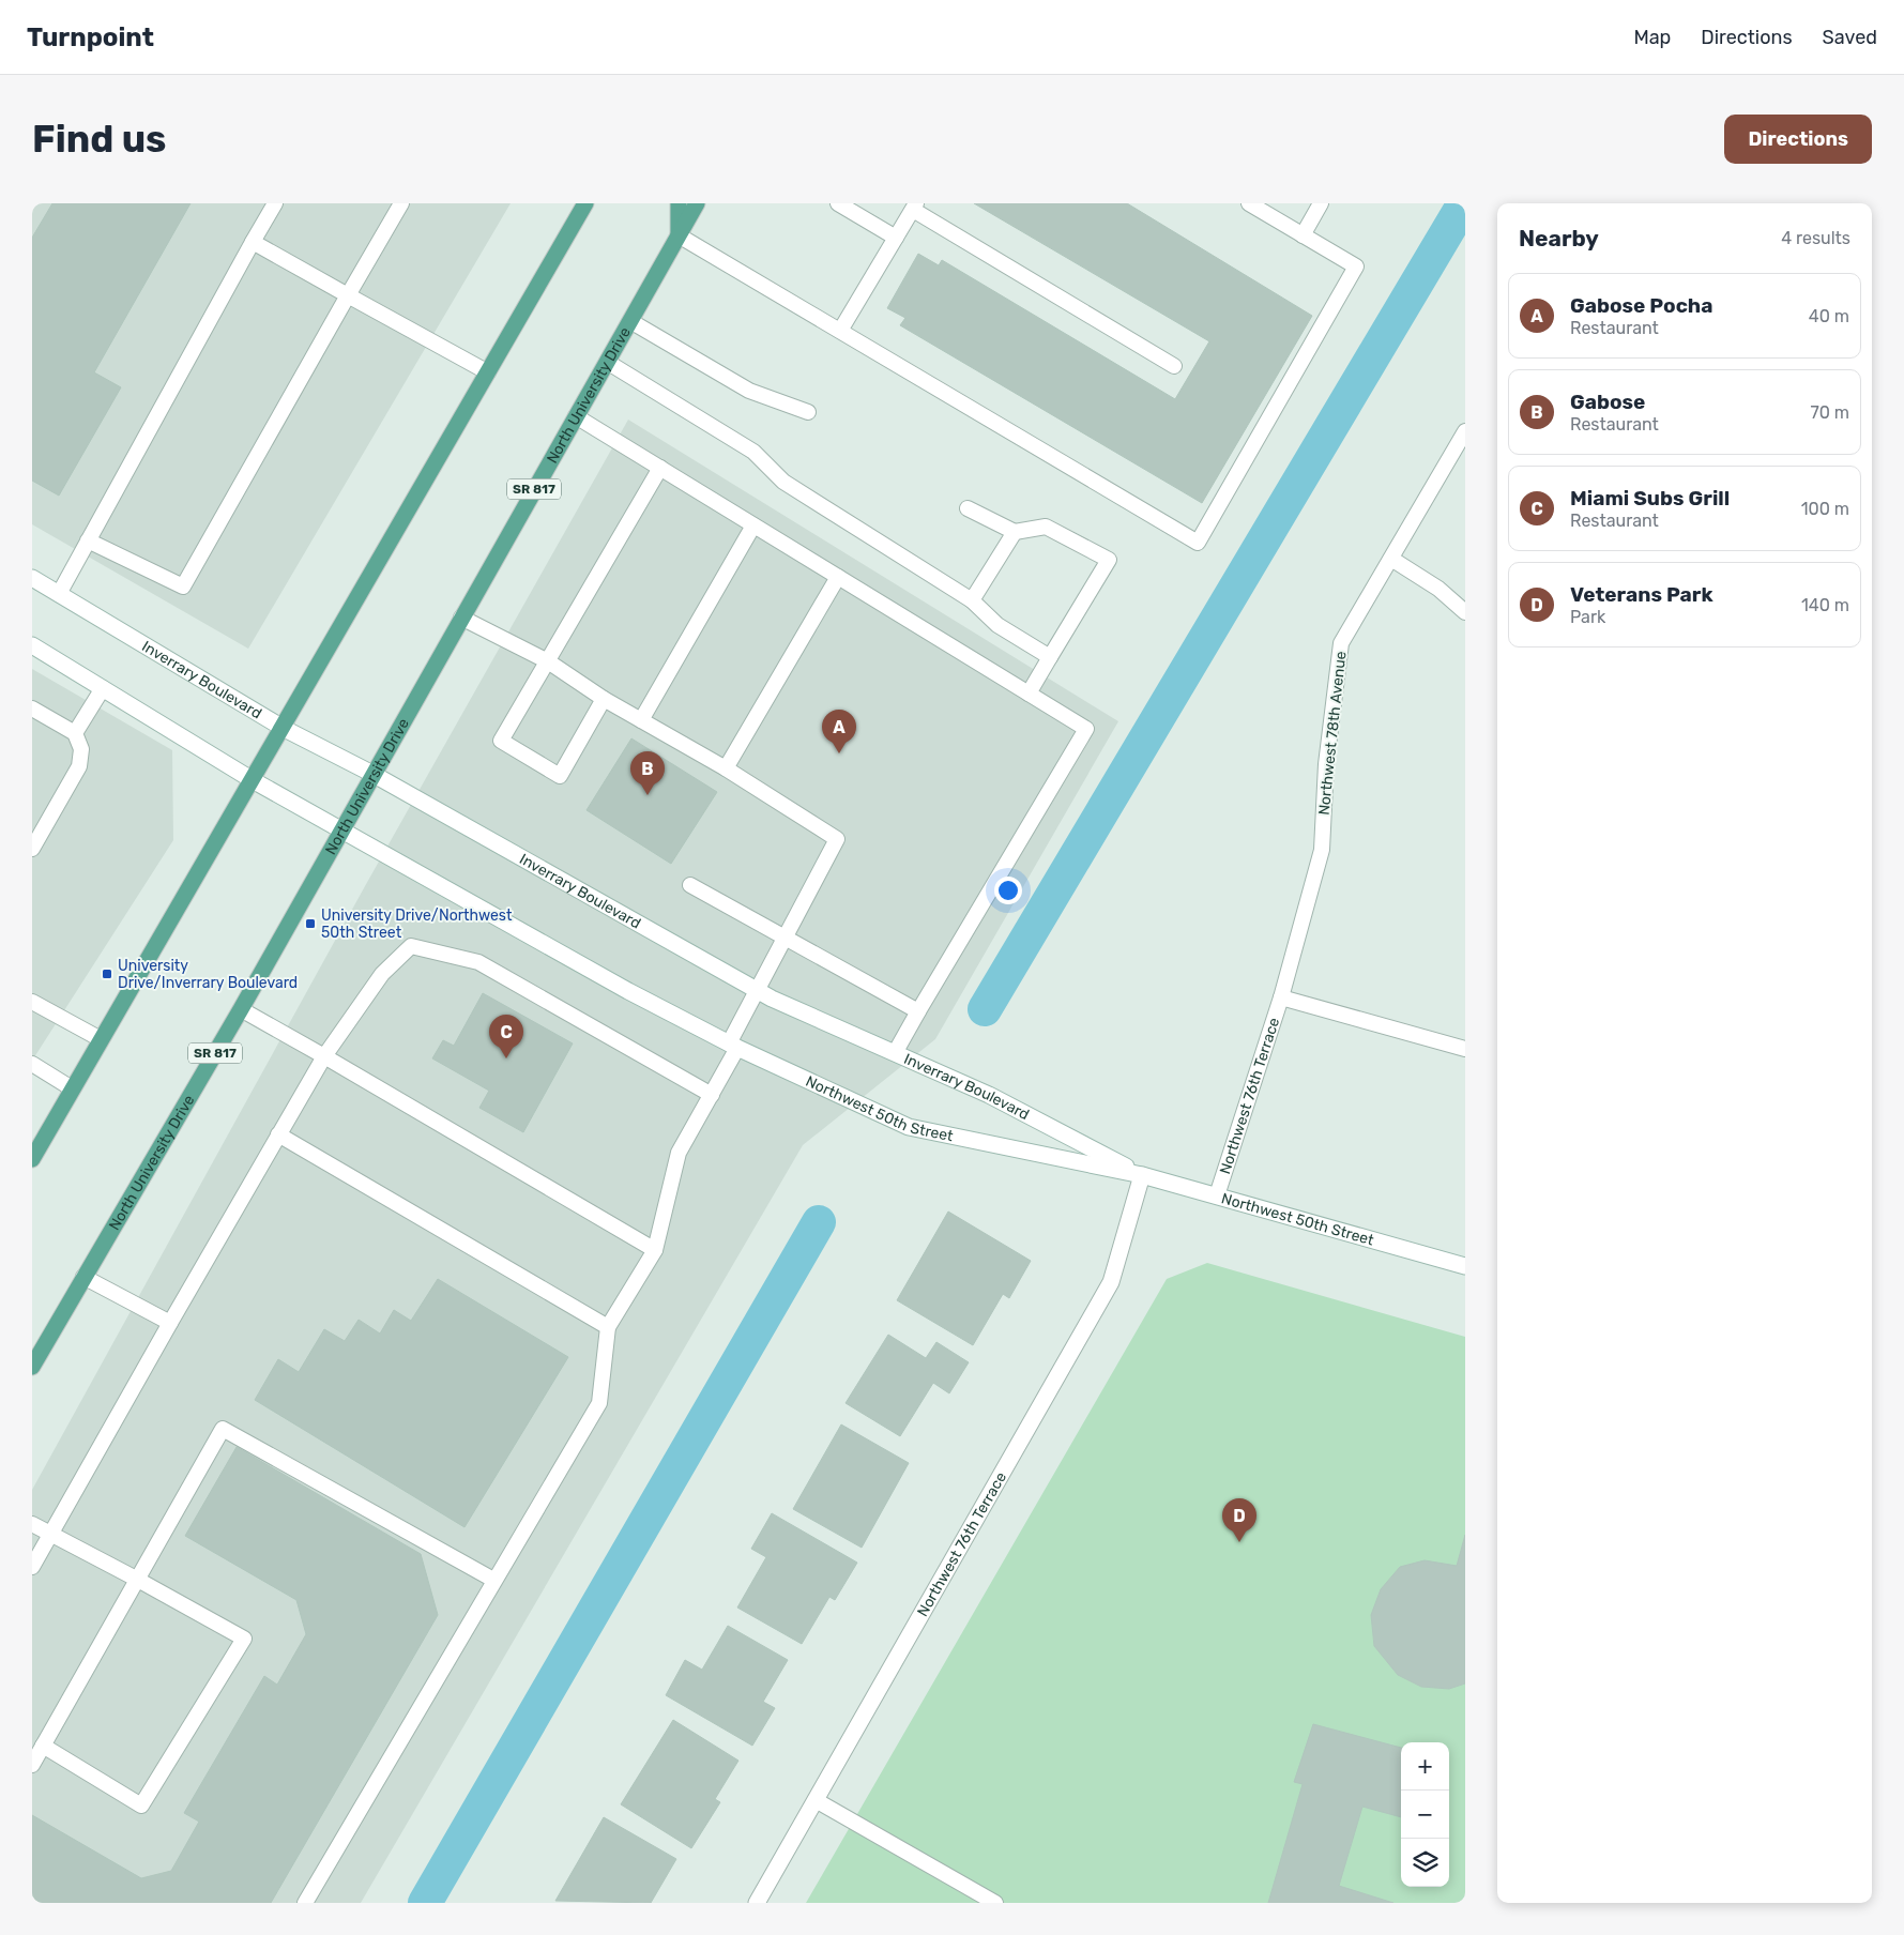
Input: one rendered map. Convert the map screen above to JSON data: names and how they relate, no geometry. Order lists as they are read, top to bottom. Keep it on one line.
{"streets":{"main road":["North University Drive","SR 817"],"street":["Inverrary Boulevard","Northwest 76th Terrace","Northwest 50th Street"],"lane":["Northwest 78th Avenue"]},"crossings":[["North University Drive","Inverrary Boulevard"],["North University Drive","Northwest 50th Street"],["Inverrary Boulevard","Northwest 76th Terrace"],["Inverrary Boulevard","Northwest 50th Street"],["Northwest 78th Avenue","Northwest 76th Terrace"],["Northwest 76th Terrace","Northwest 50th Street"]],"places":{"transit":["University Drive/Northwest 50th Street","University Drive/Inverrary Boulevard"]},"page":{"header":"Turnpoint","nav":["Map","Directions","Saved"],"buttons":"Directions","title":"Find us","heading":["Nearby","4 results"],"list":[{"mark":"A","name":"Gabose Pocha","note":"Restaurant","value":"40 m"},{"mark":"B","name":"Gabose","note":"Restaurant","value":"70 m"},{"mark":"C","name":"Miami Subs Grill","note":"Restaurant","value":"100 m"},{"mark":"D","name":"Veterans Park","note":"Park","value":"140 m"}],"pins":["A","B","C","D"],"map_buttons":["+","−"]}}
